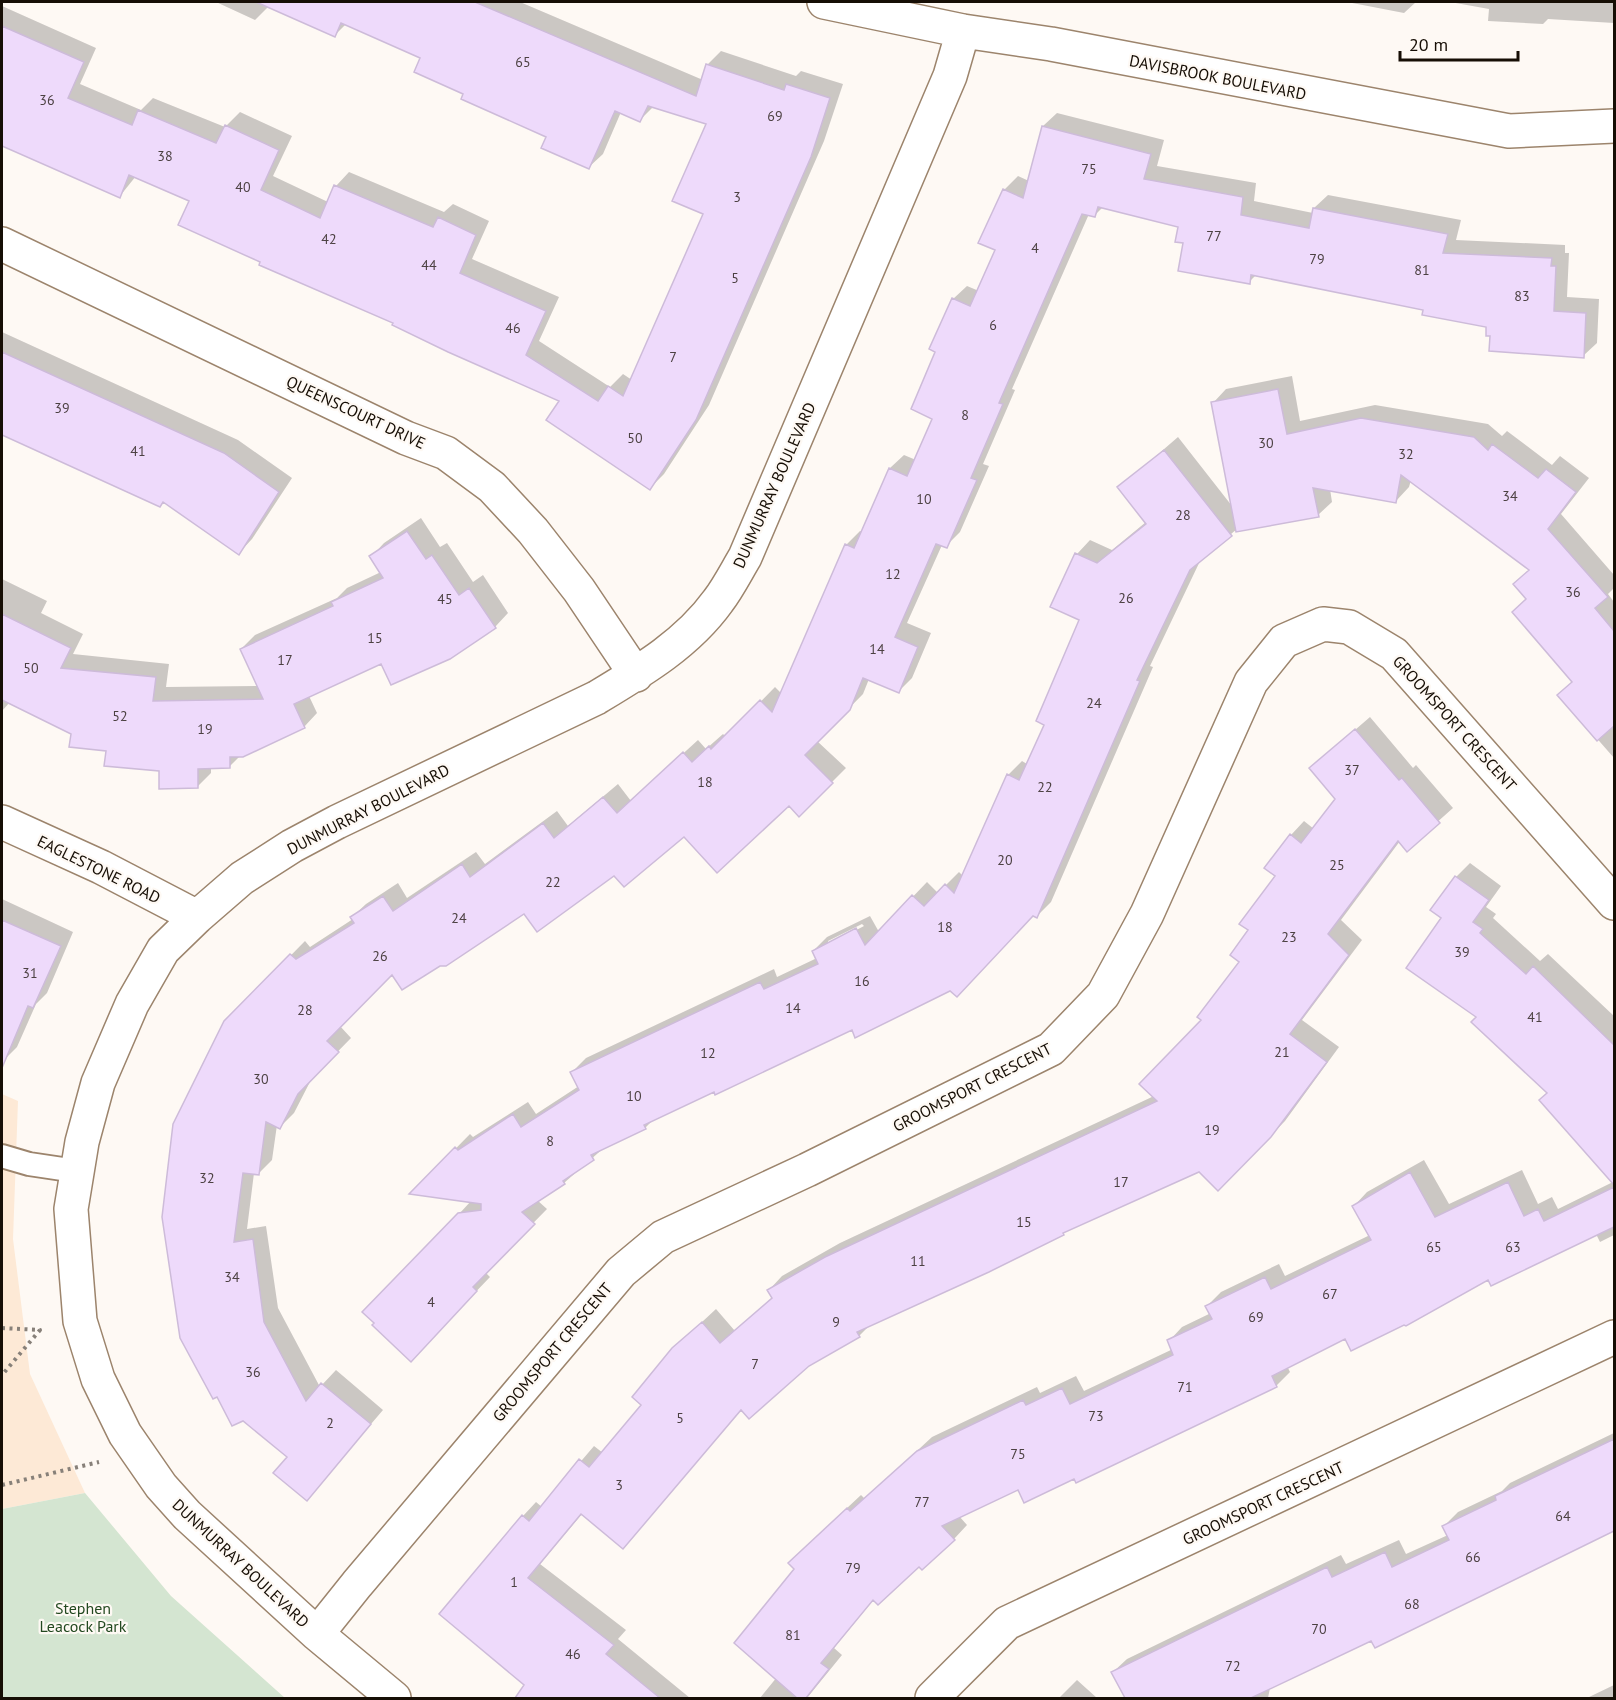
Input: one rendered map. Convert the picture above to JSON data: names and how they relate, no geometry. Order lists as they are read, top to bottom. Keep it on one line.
{"streets":{"street":["DAVISBROOK BOULEVARD","QUEENSCOURT DRIVE","DUNMURRAY BOULEVARD","GROOMSPORT CRESCENT","EAGLESTONE ROAD"]},"crossings":[["DAVISBROOK BOULEVARD","DUNMURRAY BOULEVARD"],["QUEENSCOURT DRIVE","DUNMURRAY BOULEVARD"],["DUNMURRAY BOULEVARD","GROOMSPORT CRESCENT"],["DUNMURRAY BOULEVARD","EAGLESTONE ROAD"]],"parks":["Stephen Leacock Park"],"house_numbers":["65","36","69","38","75","40","3","77","42","4","79","44","81","5","83","6","46","7","39","8","50","30","41","32","34","10","28","12","36","26","45","15","14","17","50","24","52","19","37","18","22","20","25","22","24","18","23","39","26","31","16","14","28","41","21","12","30","10","19","8","32","17","15","65","63","11","34","67","4","69","9","7","36","71","73","5","2","75","3","77","64","66","79","1","68","70","81","46","72"],"scale_bar":"20 m"}
